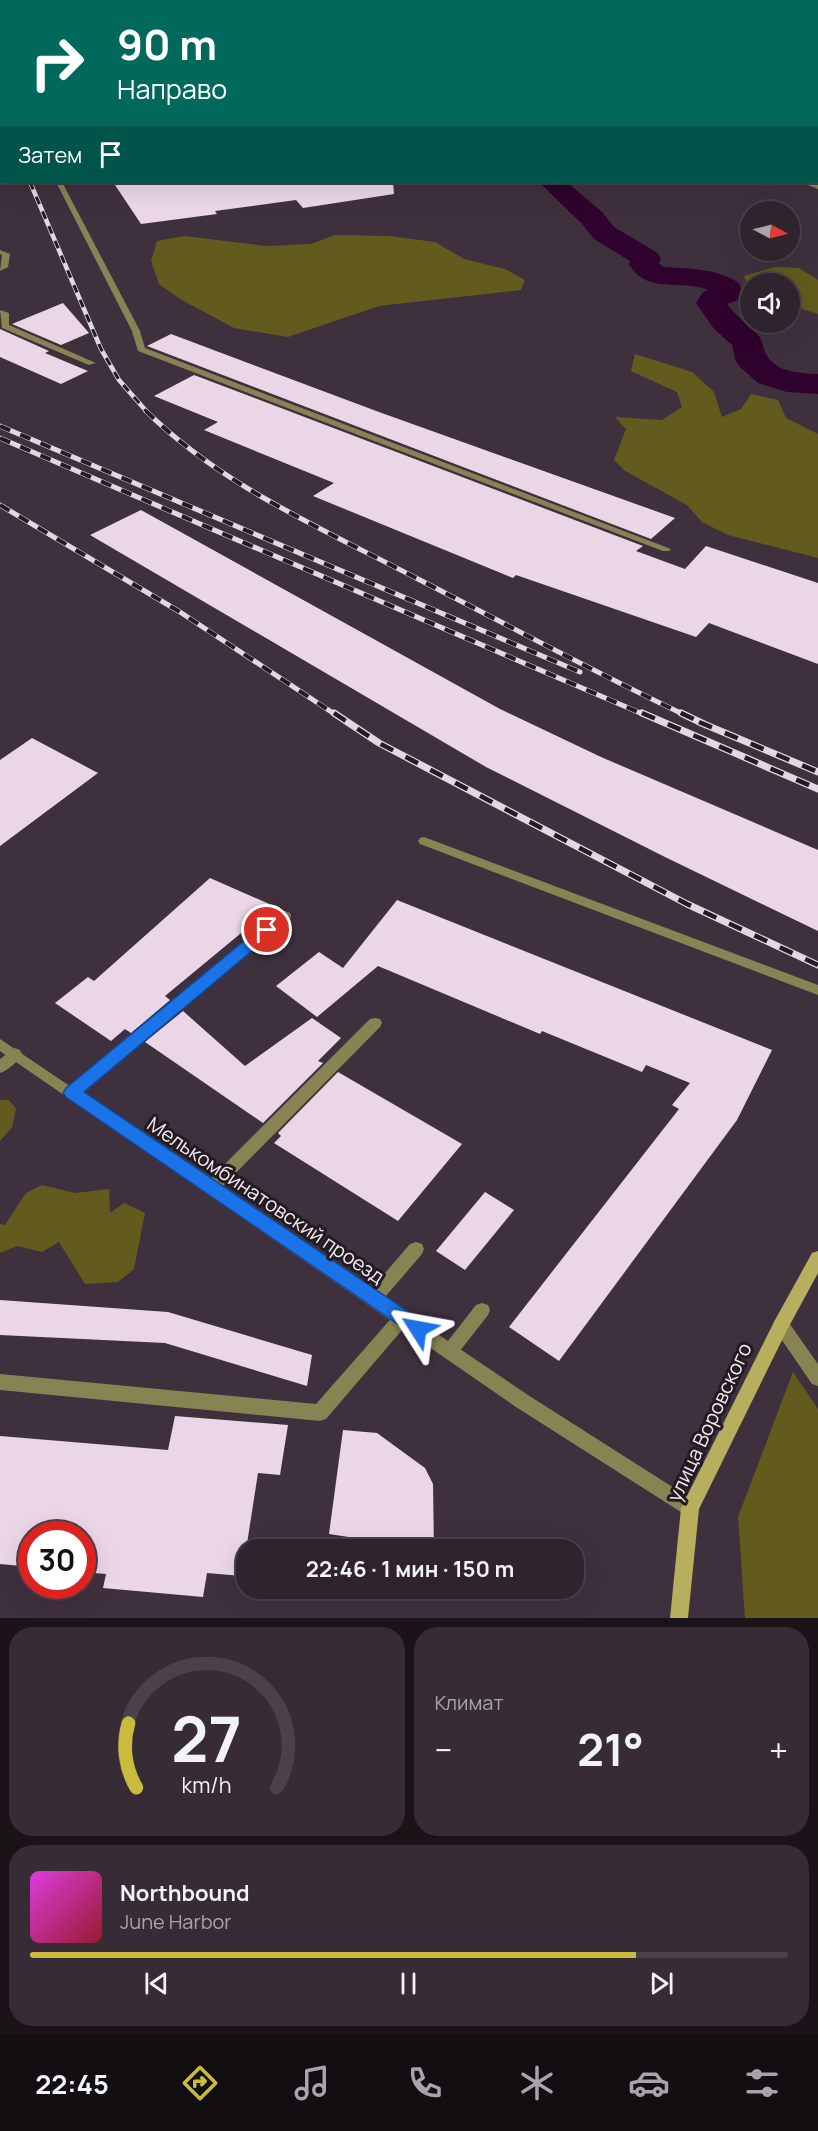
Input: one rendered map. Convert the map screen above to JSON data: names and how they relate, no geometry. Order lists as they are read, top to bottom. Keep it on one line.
{"streets":{"main road":["улица Воровского"],"street":["Мелькомбинатовский проезд"]},"crossings":[["Мелькомбинатовский проезд","улица Воровского"]],"north":"right","page":{"turn":["90 m","Направо"],"then":"Затем","limit":"30","trip":"22:46 · 1 мин · 150 m","tile":"Климат","heat":["−","21°","+"],"song":["Northbound","June Harbor"],"tabs":"22:45","gauge":["27","km/h"]}}
